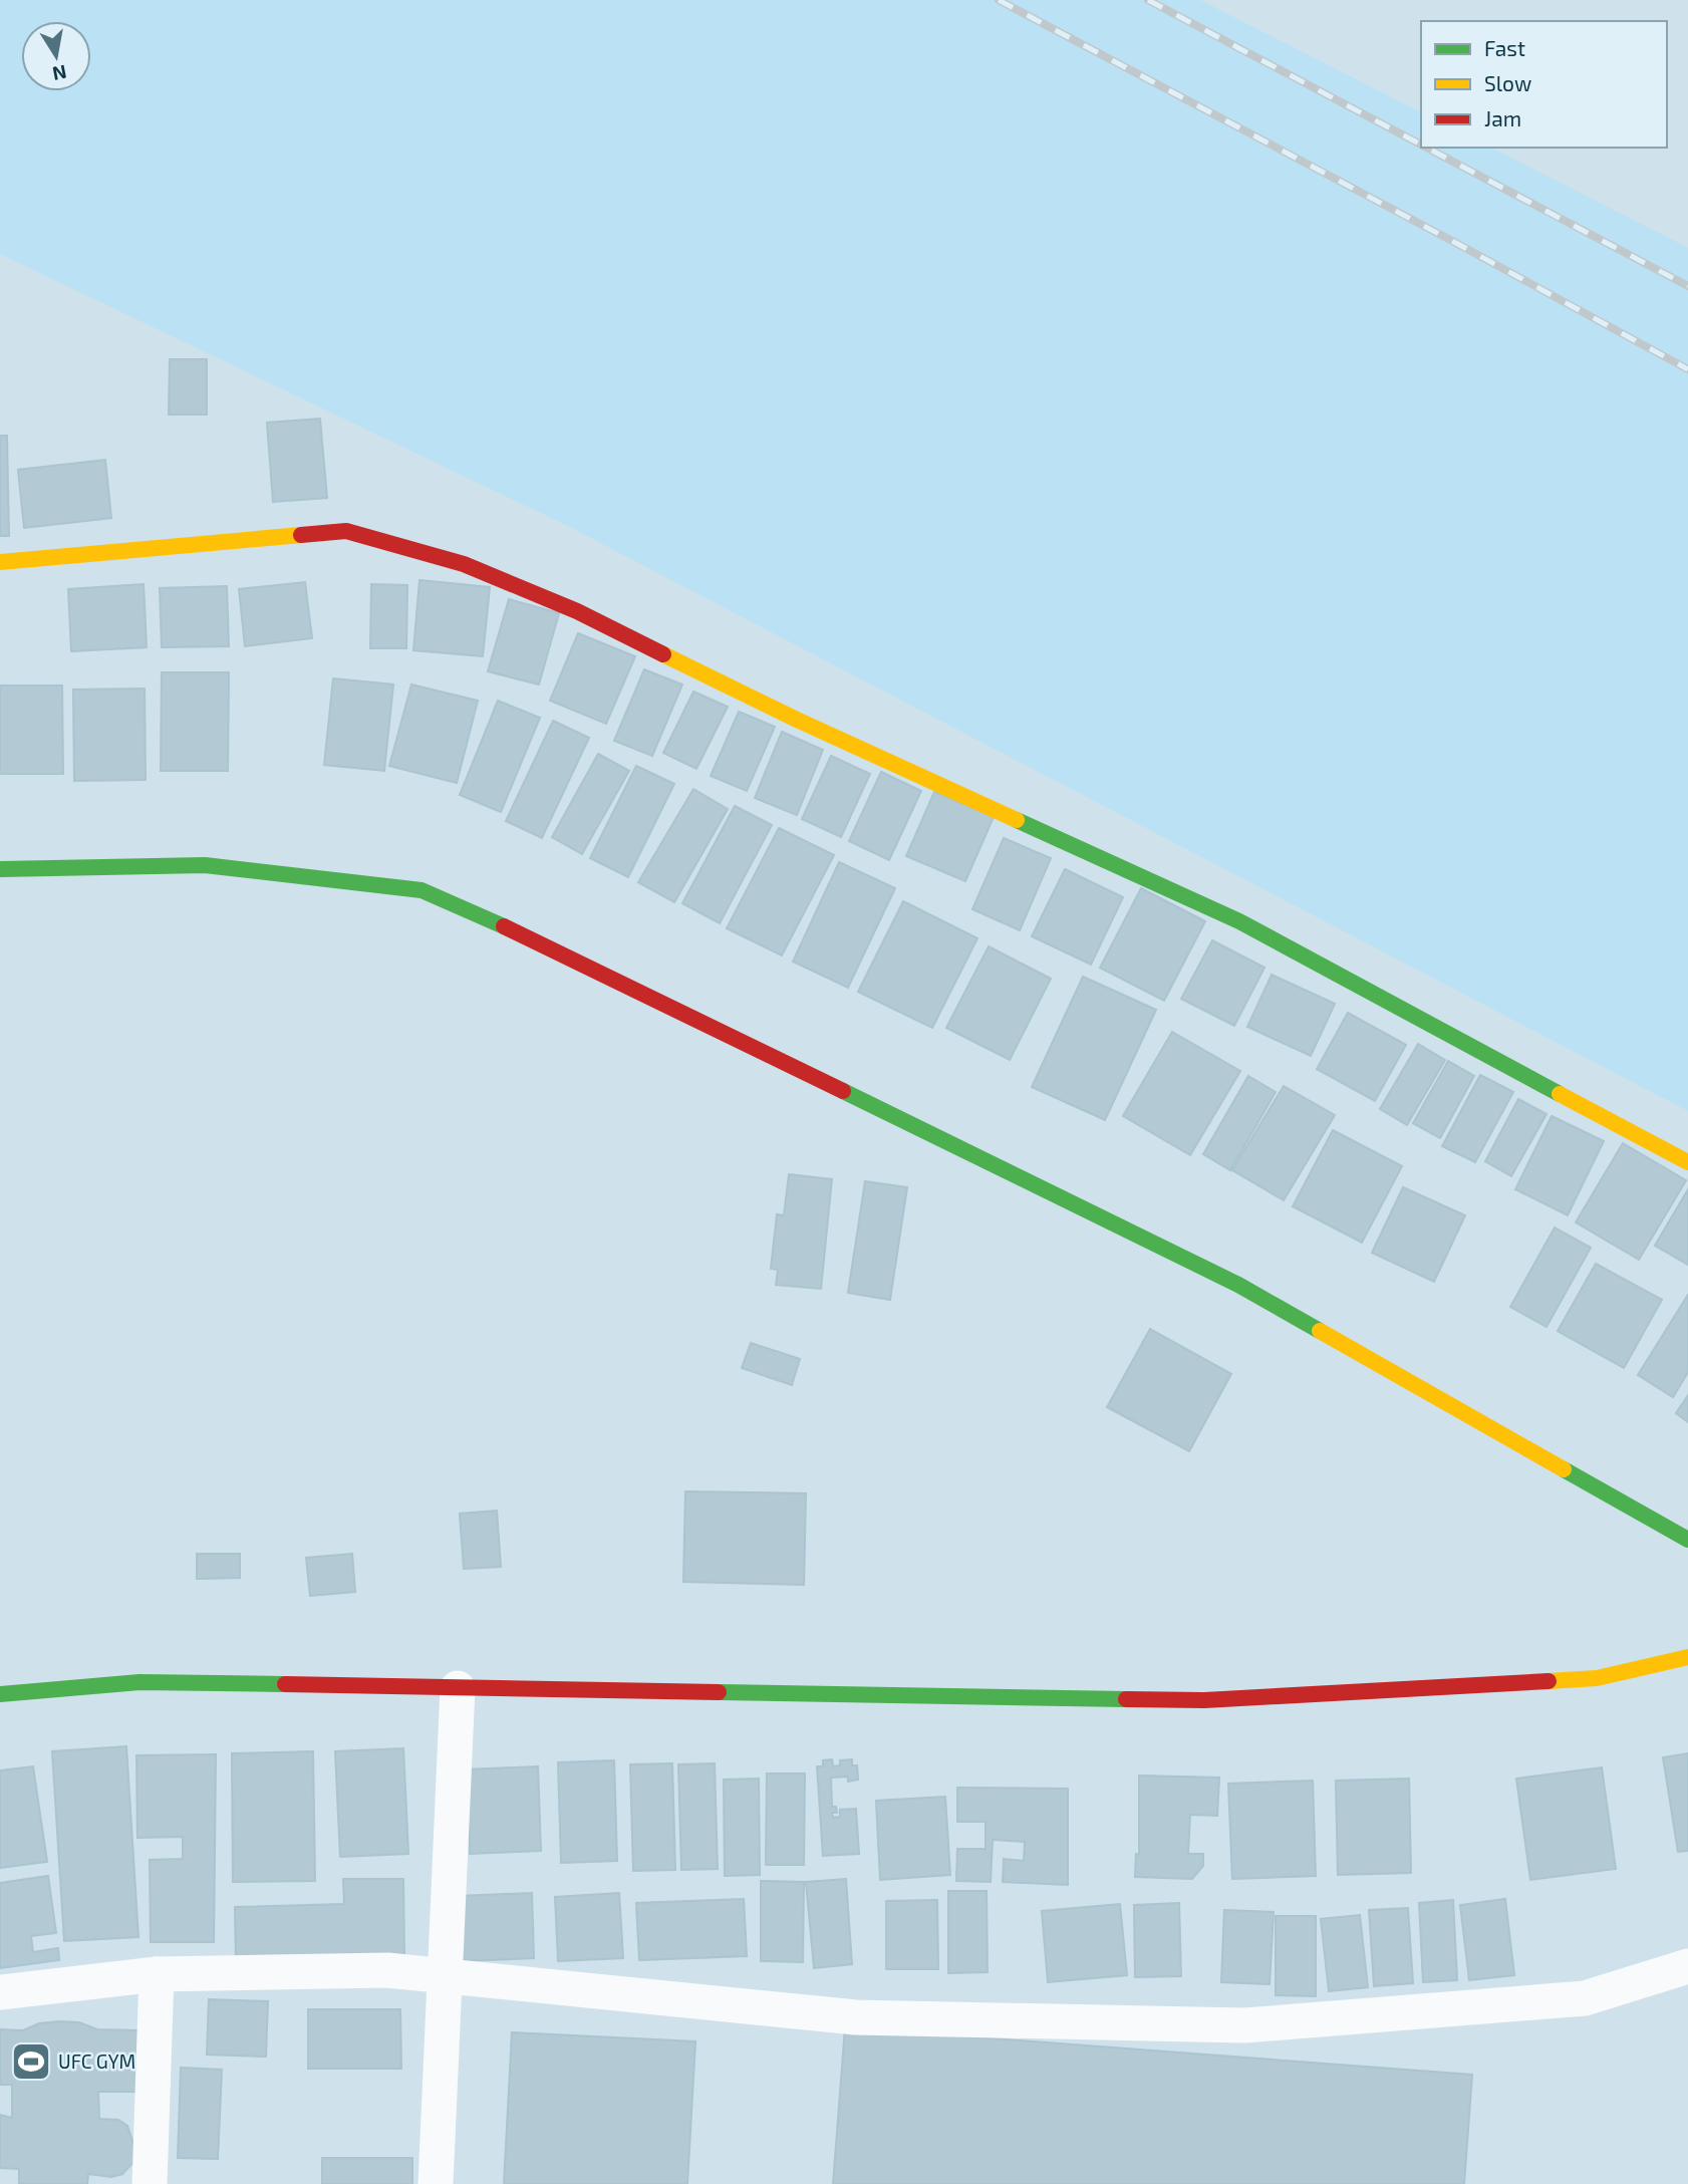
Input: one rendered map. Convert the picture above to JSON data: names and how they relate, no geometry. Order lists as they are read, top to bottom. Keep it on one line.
{"places":{"sports":["UFC GYM"]},"legend":["Fast","Slow","Jam"],"north":"bottom"}
